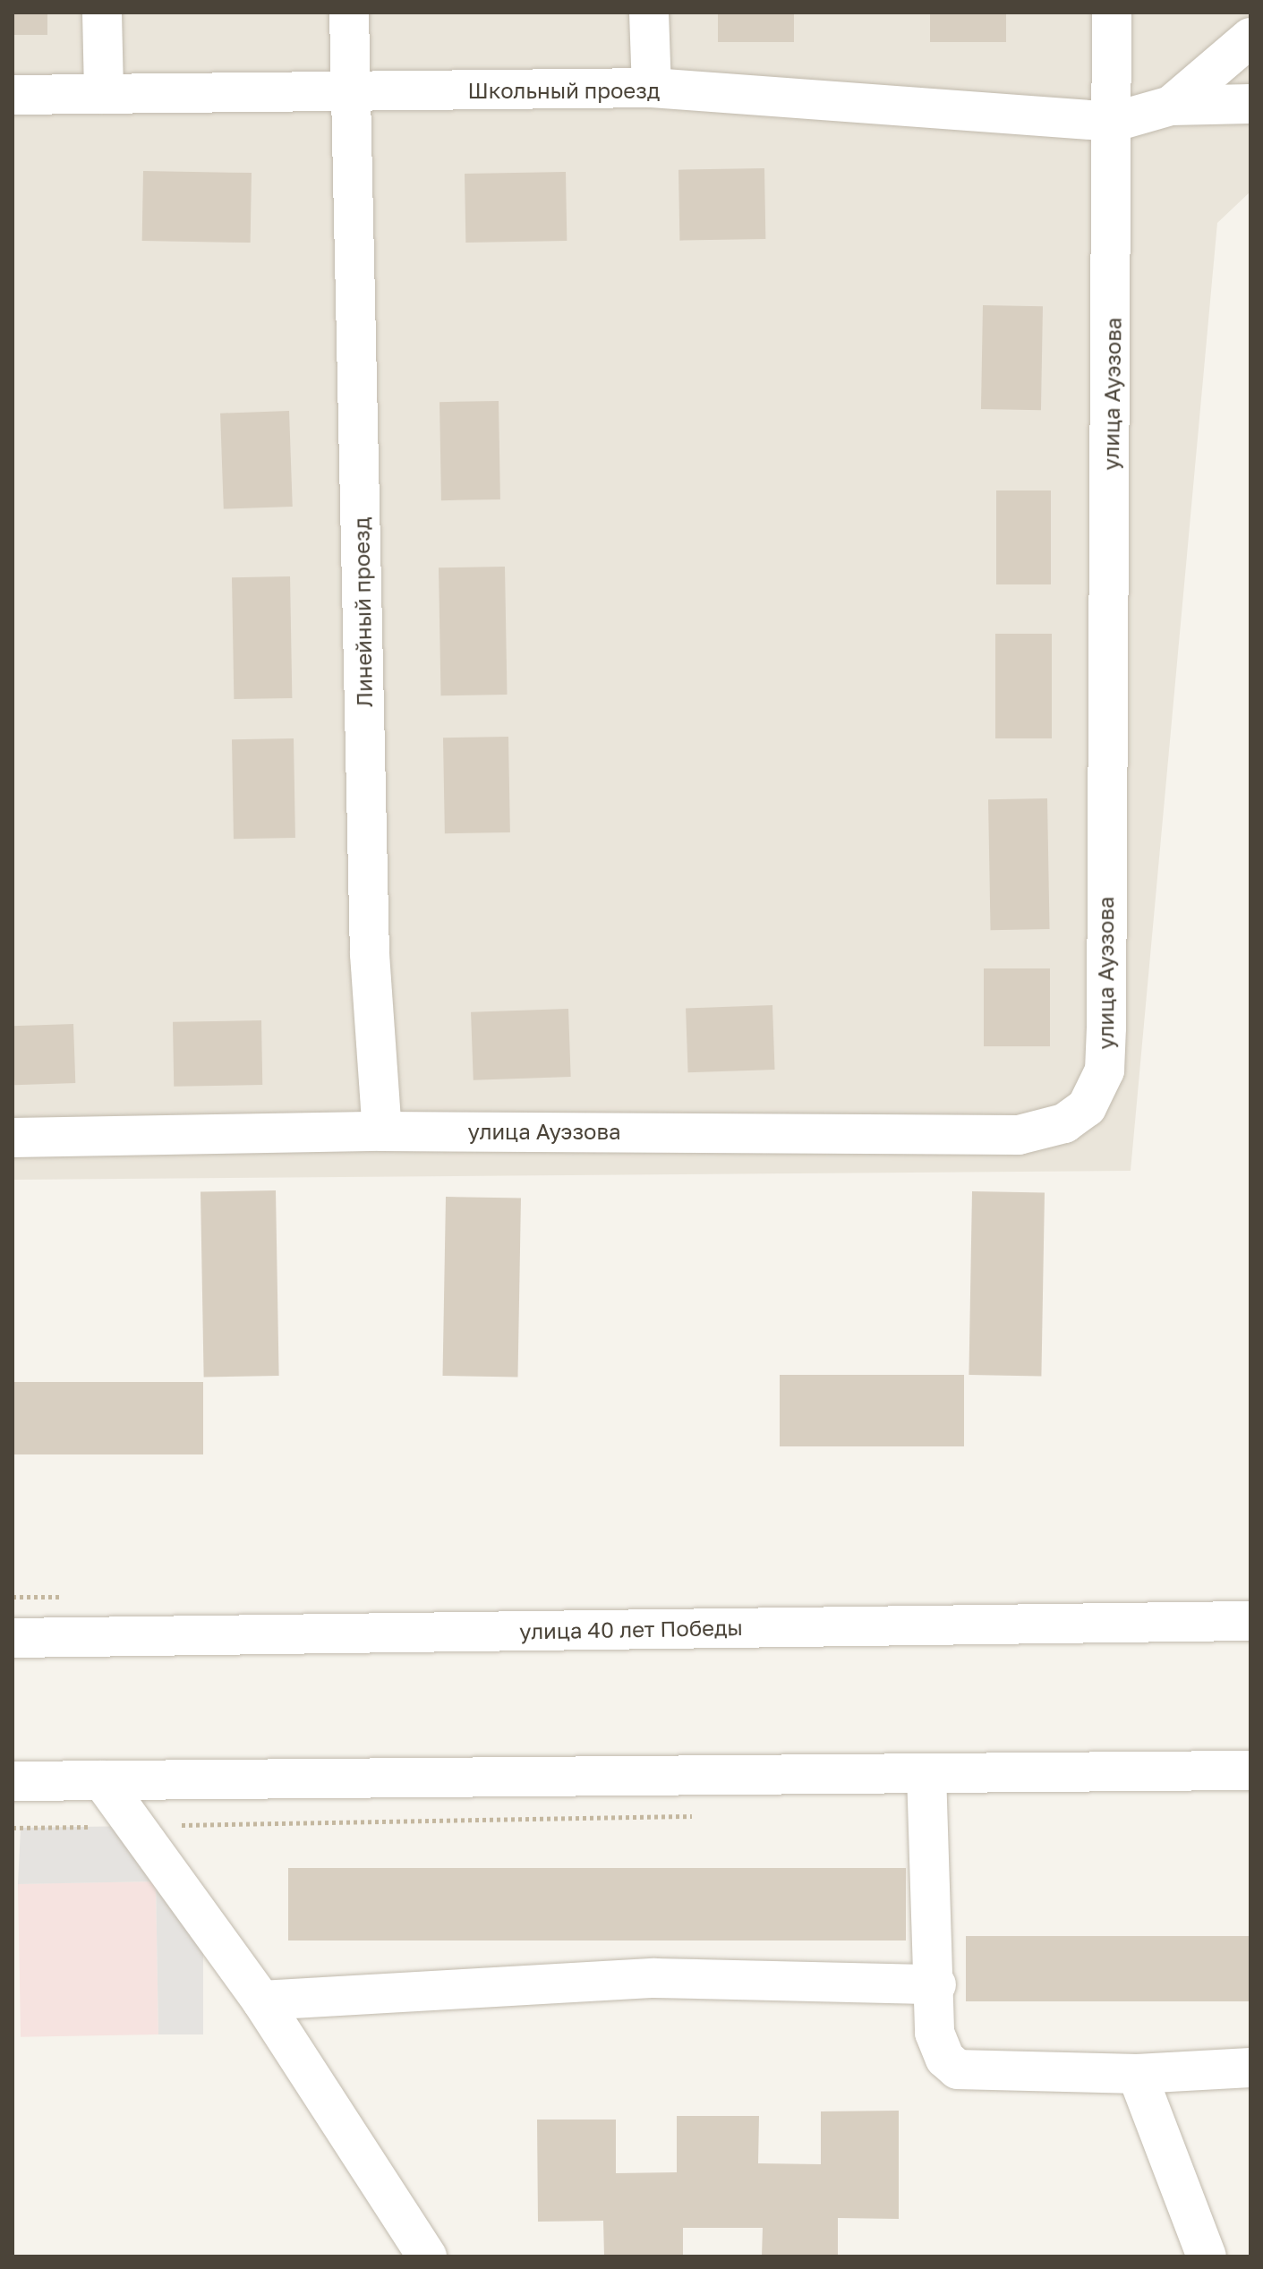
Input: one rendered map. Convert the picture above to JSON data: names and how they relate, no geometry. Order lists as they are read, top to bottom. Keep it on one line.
{"streets":{"street":["Школьный проезд","улица Ауэзова","Линейный проезд","улица 40 лет Победы"]},"crossings":[["Школьный проезд","улица Ауэзова"],["Школьный проезд","Линейный проезд"],["улица Ауэзова","Линейный проезд"]]}
